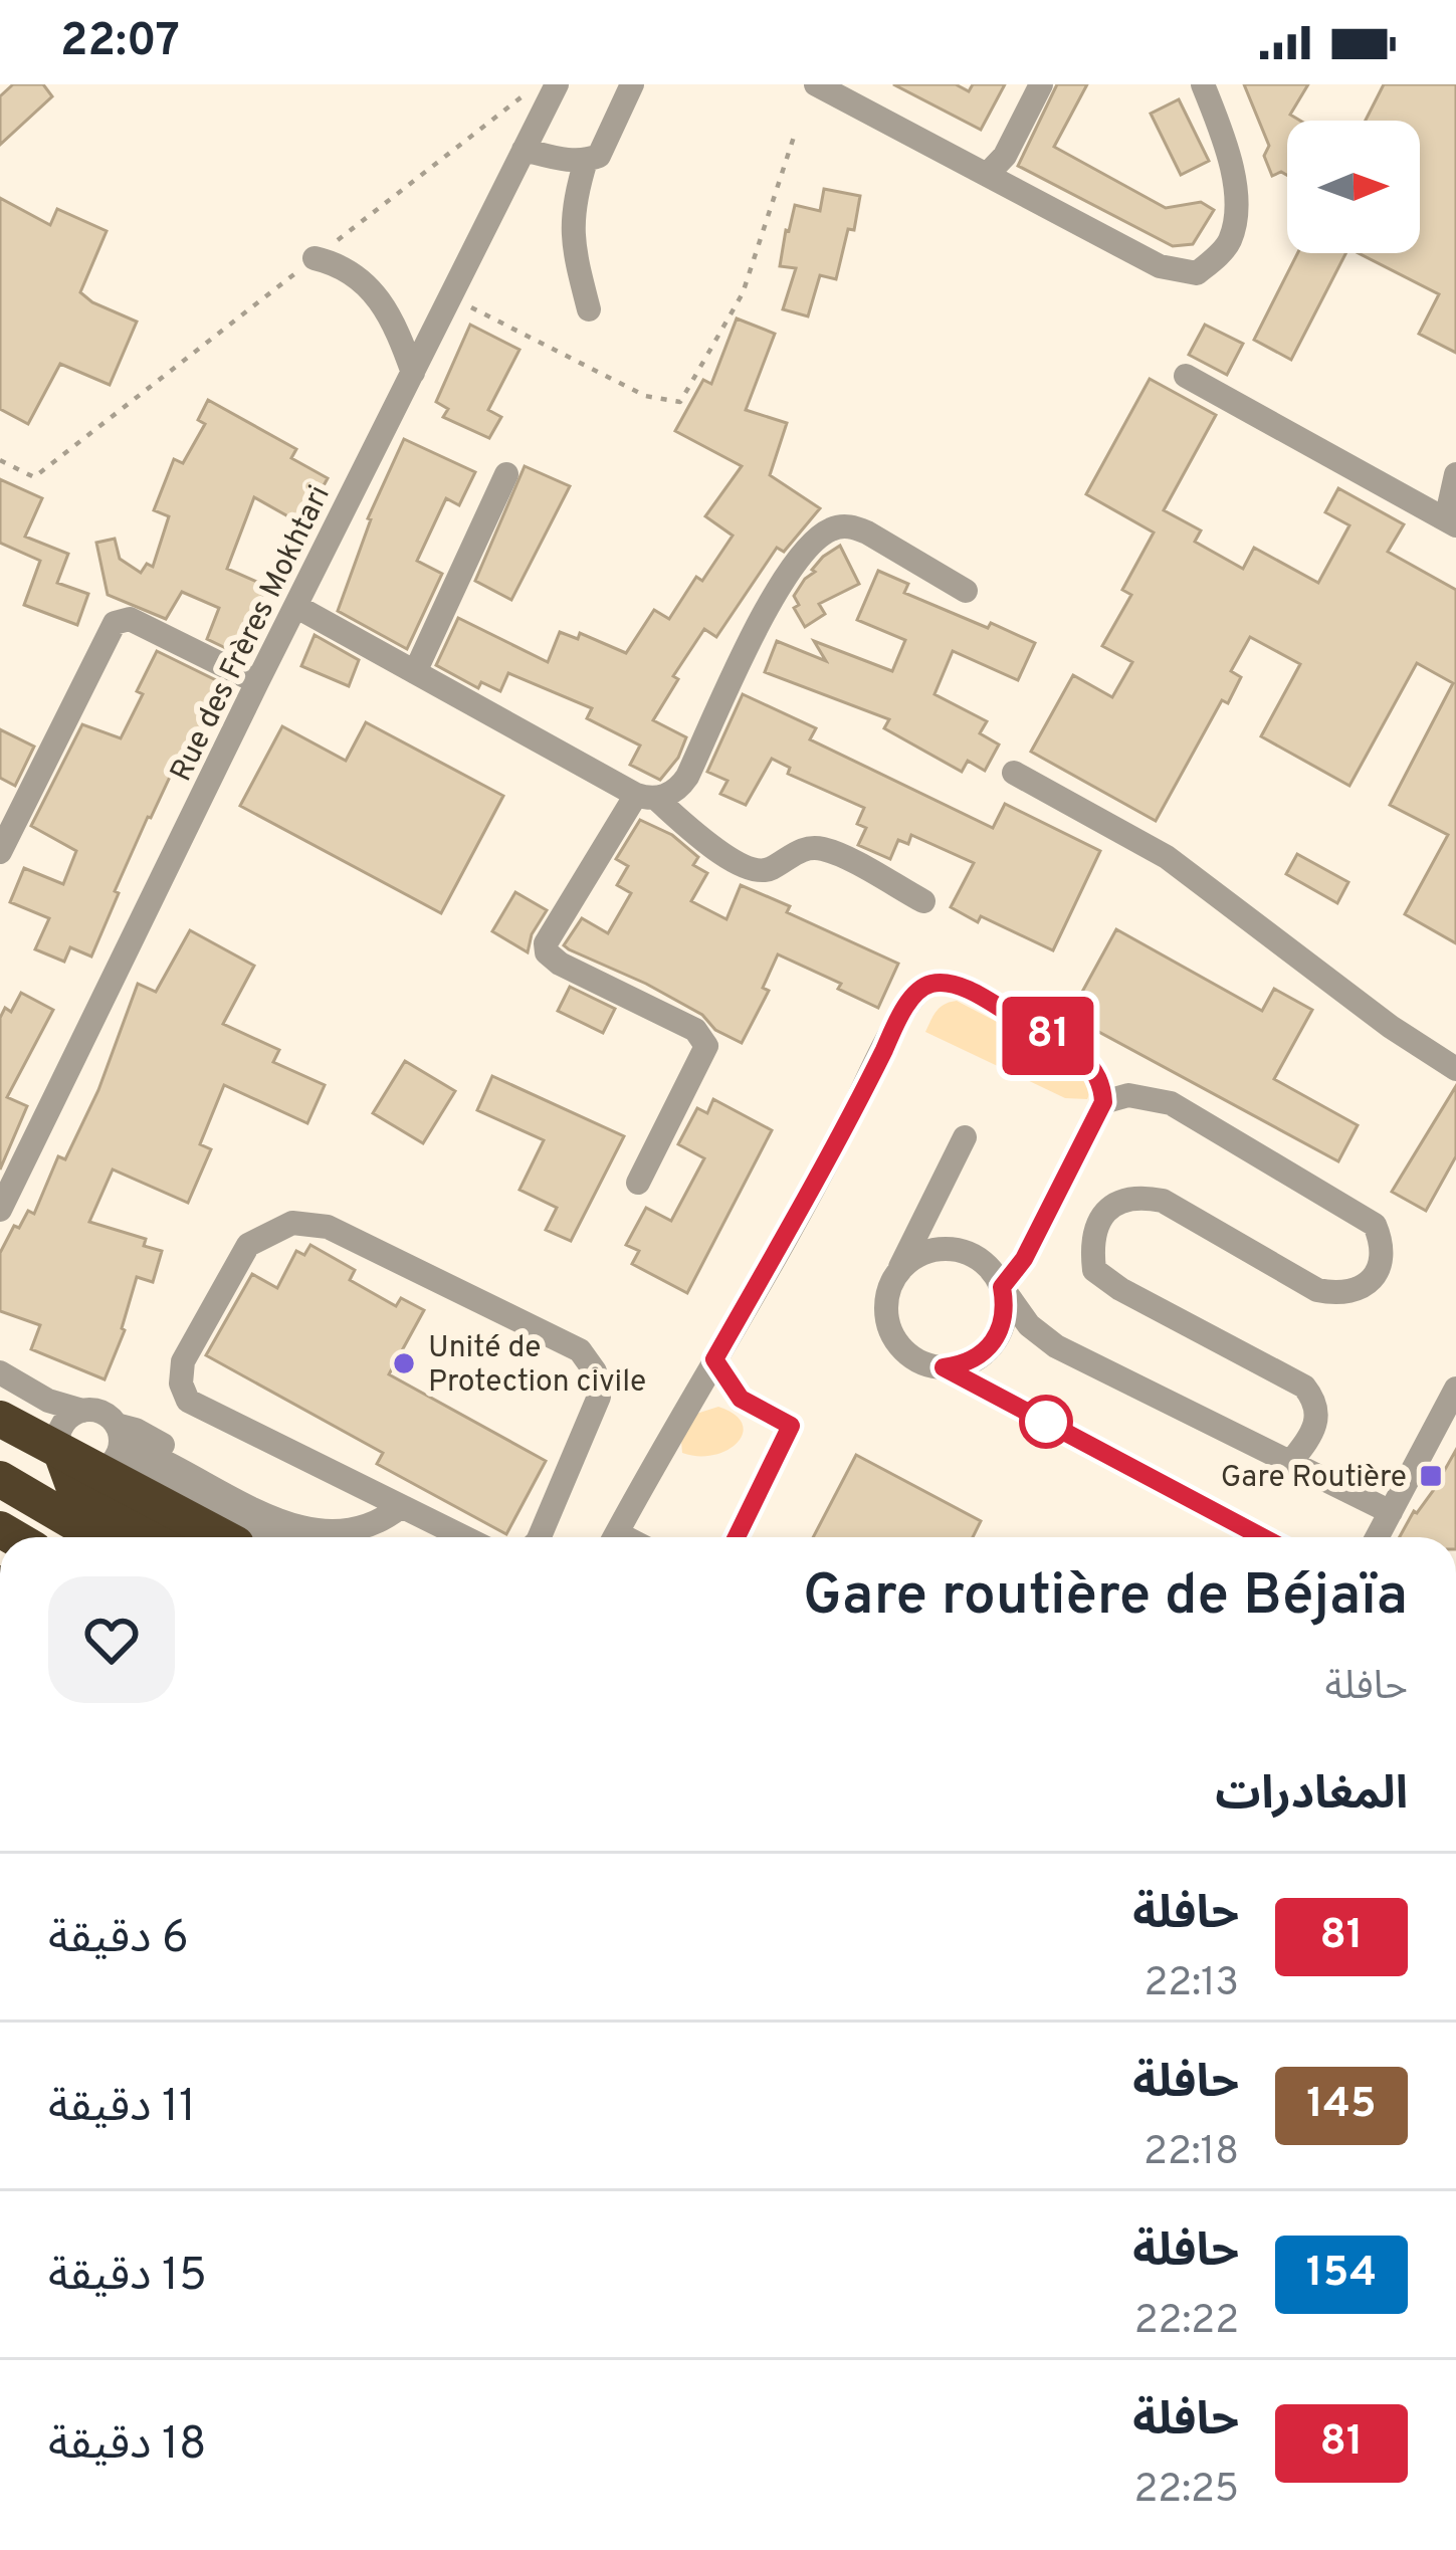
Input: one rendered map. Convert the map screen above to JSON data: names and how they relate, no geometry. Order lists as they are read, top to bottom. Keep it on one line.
{"streets":{"street":["Rue des Frères Mokhtari"]},"places":{"other":["Unité de Protection civile"],"transit":["Gare Routière"]},"lines":["bus line 81"],"north":"right","page":{"status":"22:07","on_map":"81","heading":[["Gare routière de Béjaïa","حافلة"],"المغادرات"],"list":[{"mark":"81","name":"حافلة","note":"22:13","value":"6 دقيقة"},{"mark":"145","name":"حافلة","note":"22:18","value":"11 دقيقة"},{"mark":"154","name":"حافلة","note":"22:22","value":"15 دقيقة"},{"mark":"81","name":"حافلة","note":"22:25","value":"18 دقيقة"}]}}
